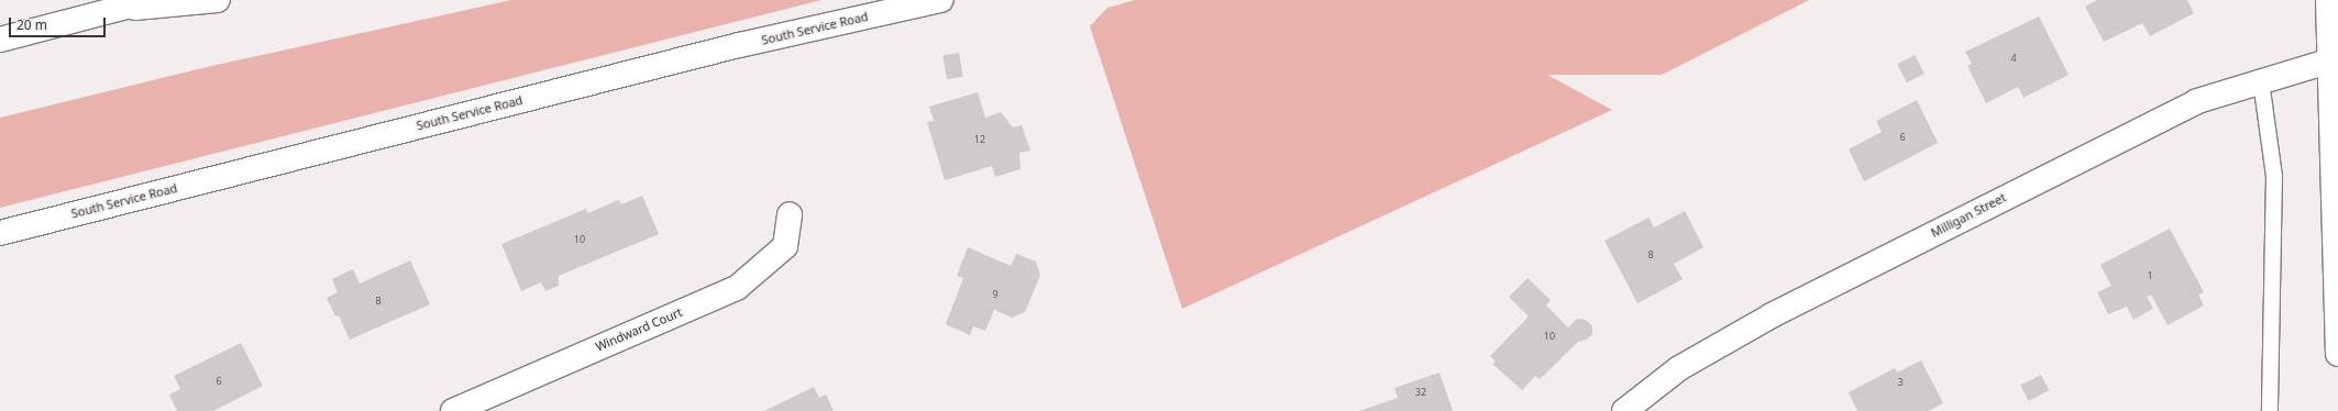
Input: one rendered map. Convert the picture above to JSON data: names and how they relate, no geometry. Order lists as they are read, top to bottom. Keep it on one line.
{"streets":{"main road":["South Service Road","Milligan Street","Windward Court"]},"house_numbers":["4","6","12","10","8","1","9","8","10","6","3","32"],"scale_bar":"20 m"}
